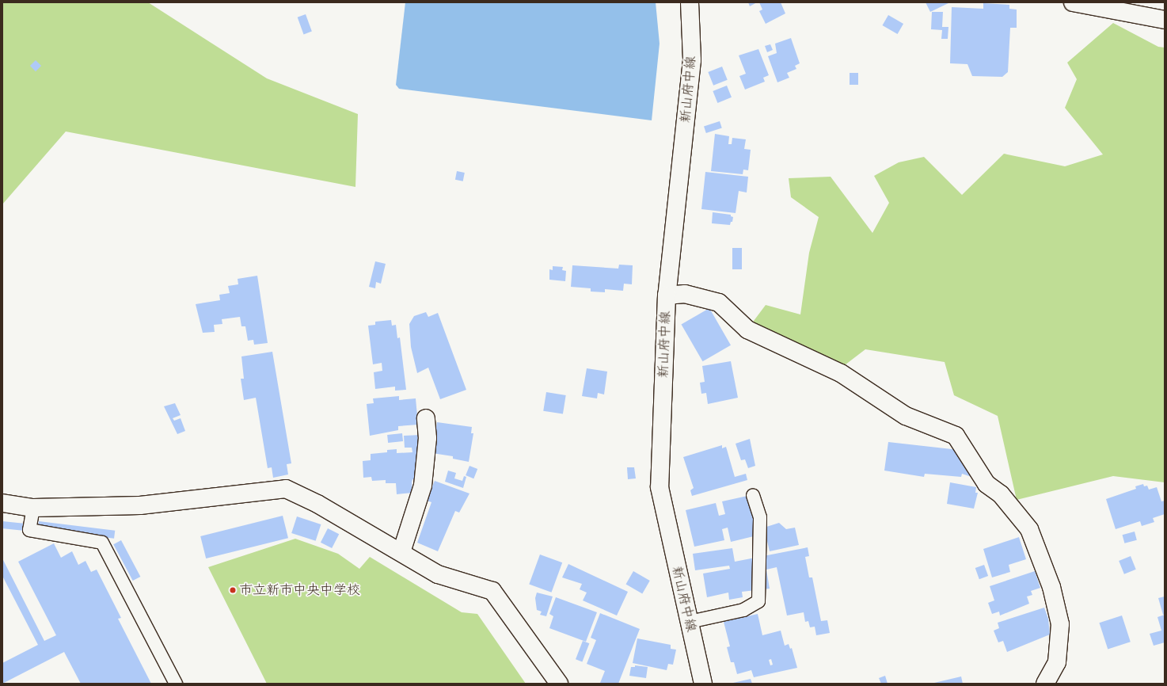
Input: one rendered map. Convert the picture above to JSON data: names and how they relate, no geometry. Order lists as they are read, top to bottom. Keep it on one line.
{"streets":{"street":["新山府中線"]},"places":["市立新市中央中学校"]}
